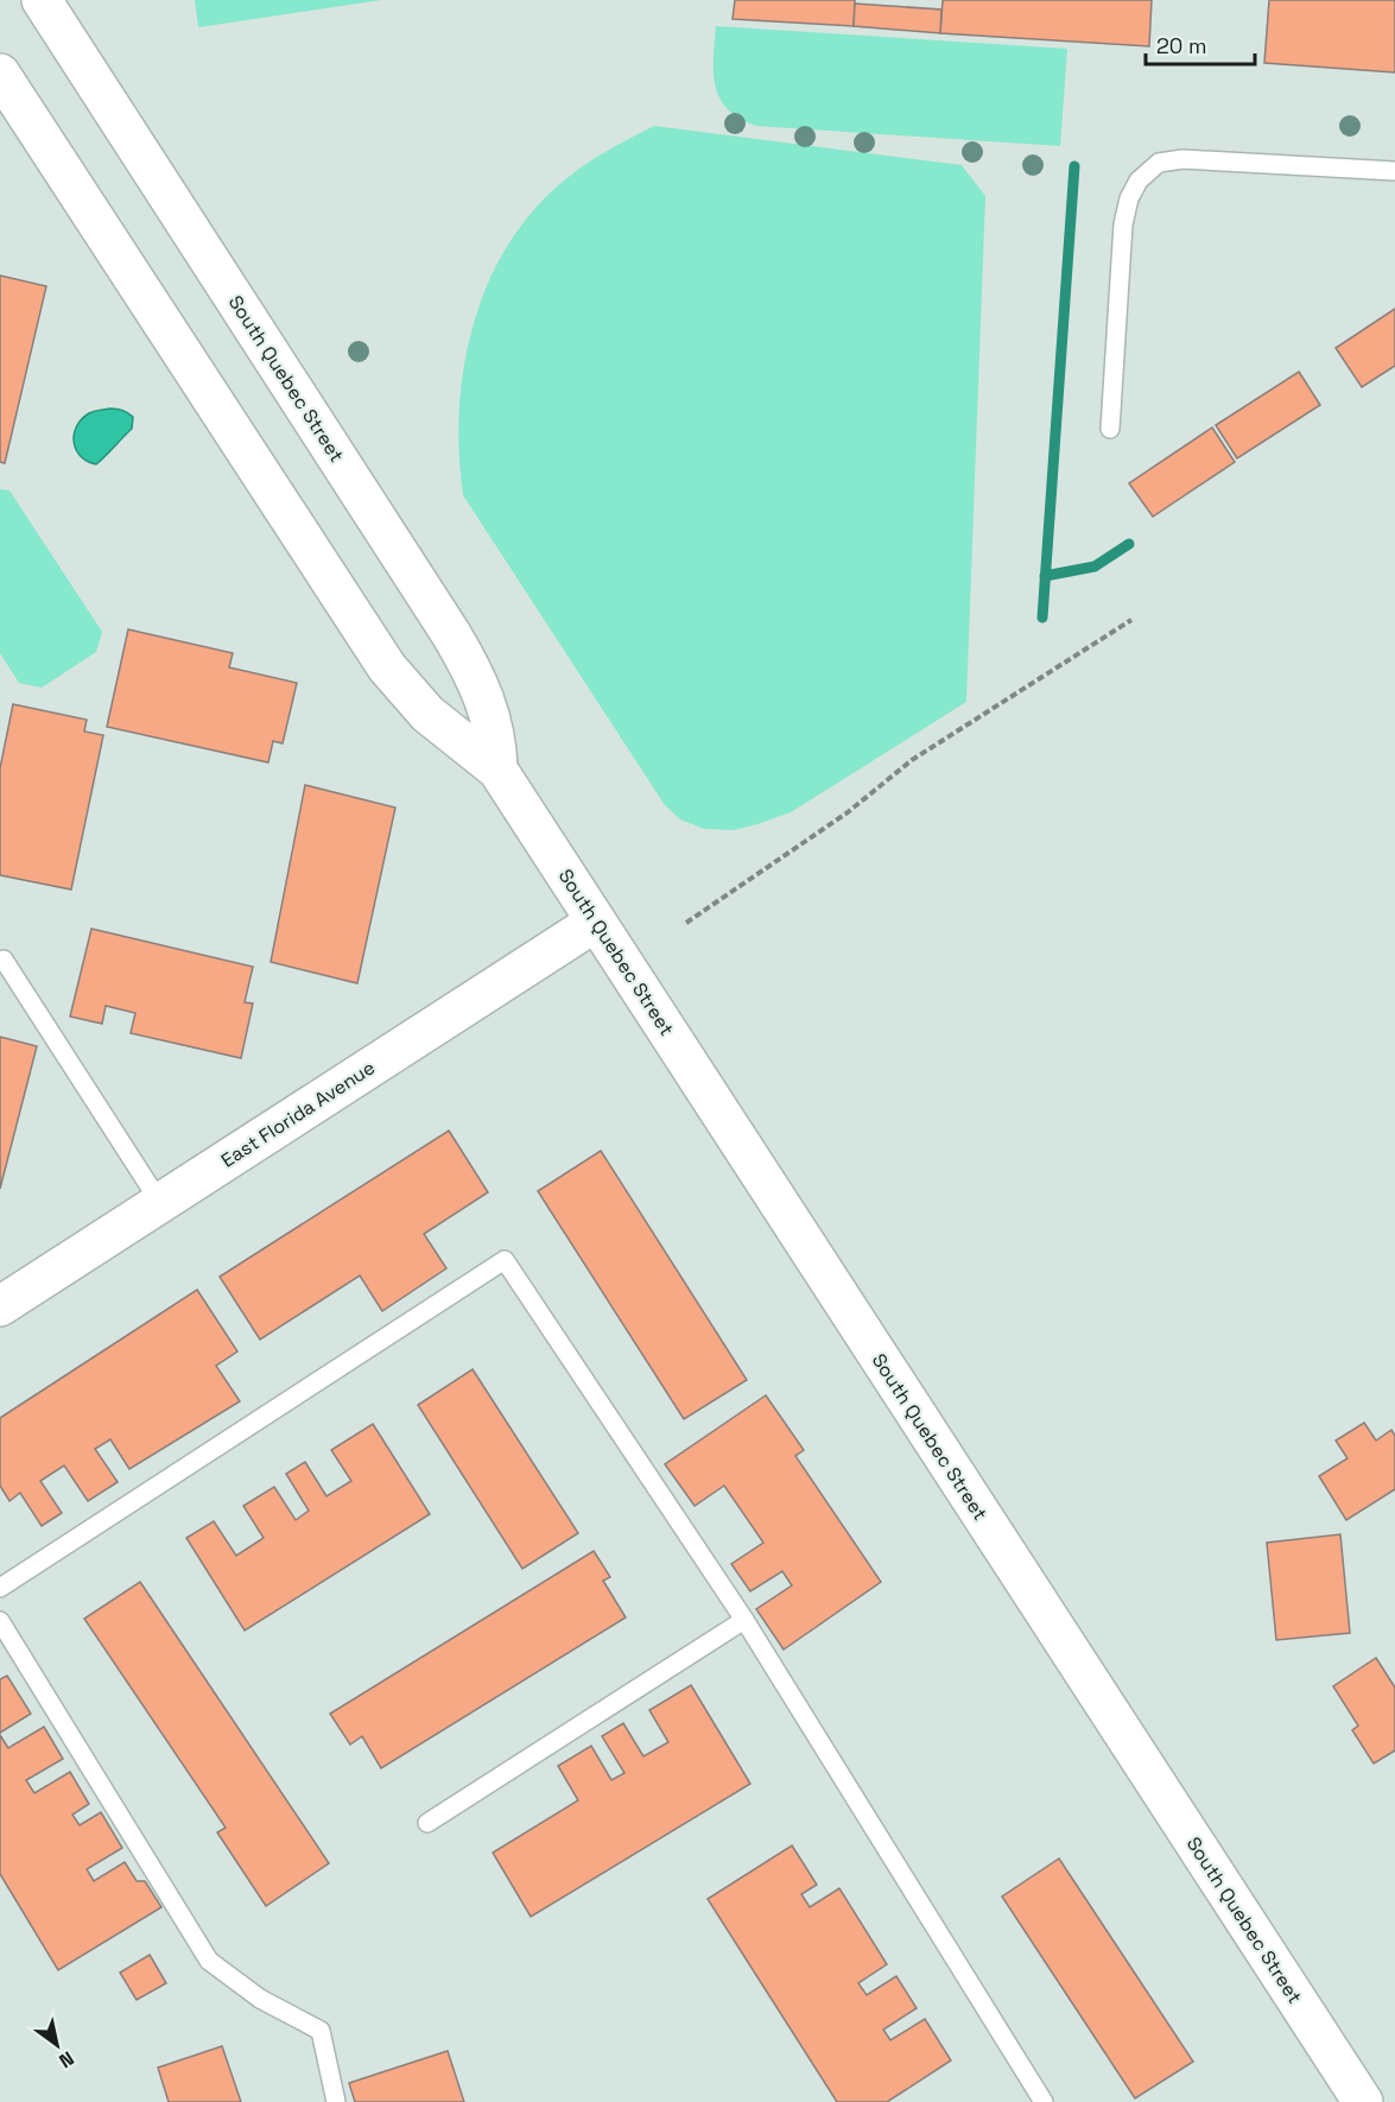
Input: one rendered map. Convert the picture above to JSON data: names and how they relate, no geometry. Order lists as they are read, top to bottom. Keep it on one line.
{"streets":{"main road":["South Quebec Street","East Florida Avenue"]},"crossings":[["South Quebec Street","East Florida Avenue"]],"scale_bar":"20 m","north":"bottom right"}
